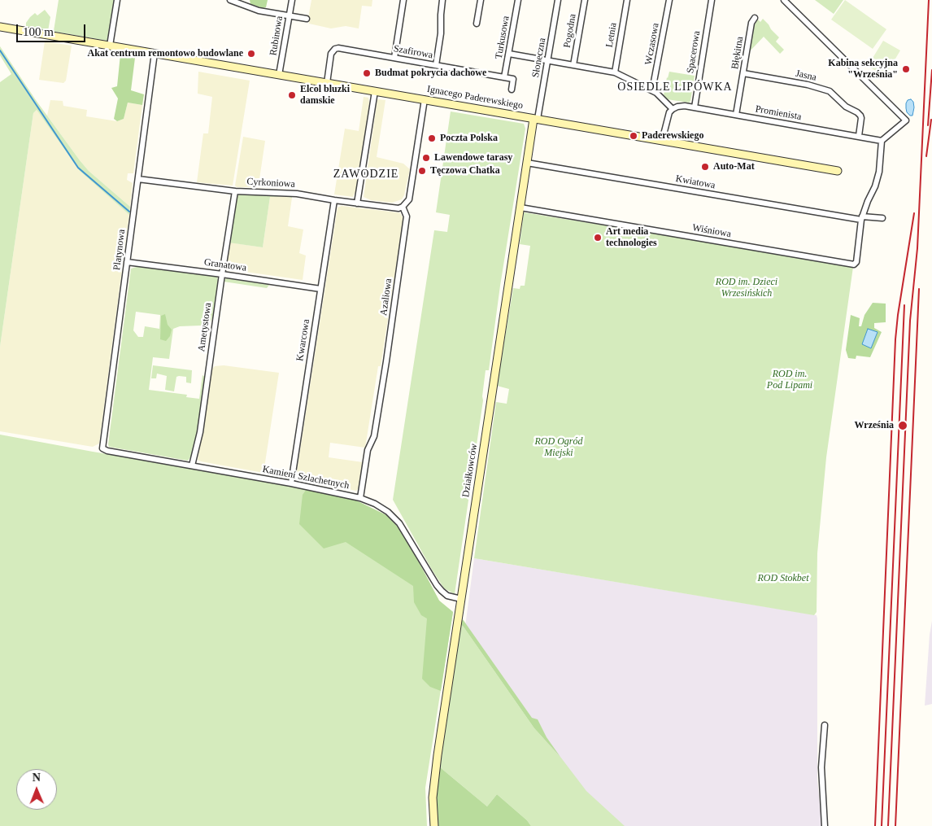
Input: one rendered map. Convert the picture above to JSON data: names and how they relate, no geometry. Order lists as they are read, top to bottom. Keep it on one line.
{"streets":{"street":["Pogodna","Letnia","Rubinowa","Turkusowa","Wczasowa","Szafirowa","Spacerowa","Błękitna","Słoneczna","Jasna","Ignacego Paderewskiego","Promienista","Kwiatowa","Cyrkoniowa","Wiśniowa","Platynowa","Granatowa","Azaliowa","Ametystowa","Kwarcowa","Działkowców","Kamieni Szlachetnych"]},"crossings":[["Rubinowa","Ignacego Paderewskiego"],["Turkusowa","Szafirowa"],["Szafirowa","Ignacego Paderewskiego"],["Spacerowa","Promienista"],["Błękitna","Jasna"],["Błękitna","Promienista"],["Słoneczna","Ignacego Paderewskiego"],["Słoneczna","Działkowców"],["Jasna","Promienista"],["Ignacego Paderewskiego","Platynowa"],["Ignacego Paderewskiego","Działkowców"],["Kwiatowa","Wiśniowa"],["Kwiatowa","Działkowców"],["Cyrkoniowa","Platynowa"],["Cyrkoniowa","Azaliowa"],["Cyrkoniowa","Ametystowa"],["Cyrkoniowa","Kwarcowa"],["Wiśniowa","Działkowców"],["Platynowa","Granatowa"],["Platynowa","Kamieni Szlachetnych"],["Granatowa","Ametystowa"],["Granatowa","Kwarcowa"],["Azaliowa","Kamieni Szlachetnych"],["Ametystowa","Kamieni Szlachetnych"],["Kwarcowa","Kamieni Szlachetnych"],["Działkowców","Kamieni Szlachetnych"]],"districts":["OSIEDLE LIPÓWKA","ZAWODZIE"],"parks":["ROD im. Dzieci Wrzesińskich","ROD im. Pod Lipami","ROD Ogród Miejski","ROD Stokbet"],"places":["Akat centrum remontowo budowlane","Kabina sekcyjna \"Września\"","Budmat pokrycia dachowe","Elcol bluzki damskie","Paderewskiego","Poczta Polska","Lawendowe tarasy","Auto-Mat","Tęczowa Chatka","Art media technologies","Września"],"scale_bar":"100 m","north":"top"}
